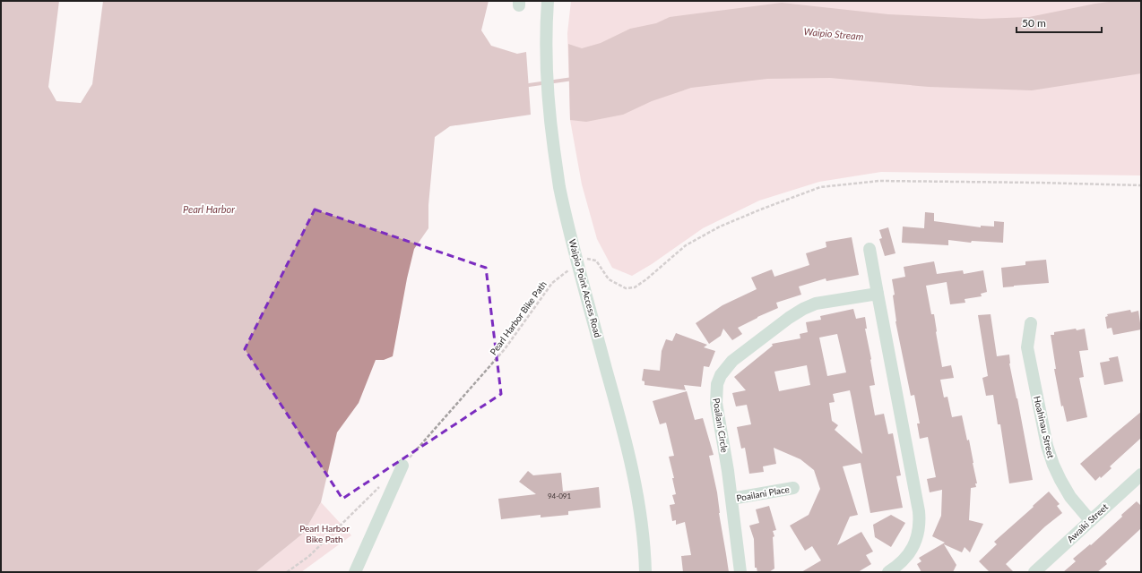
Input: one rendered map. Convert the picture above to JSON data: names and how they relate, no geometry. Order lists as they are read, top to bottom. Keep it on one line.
{"streets":{"street":["Waipio Point Access Road","Poailani Circle","Hoahinau Street","Poailani Place","Awaiki Street"],"path":["Pearl Harbor Bike Path"]},"crossings":[["Waipio Point Access Road","Pearl Harbor Bike Path"],["Poailani Circle","Poailani Place"],["Hoahinau Street","Awaiki Street"]],"water":["Waipio Stream","Pearl Harbor"],"parks":["Pearl Harbor Bike Path"],"house_numbers":["94-091"],"scale_bar":"50 m"}
